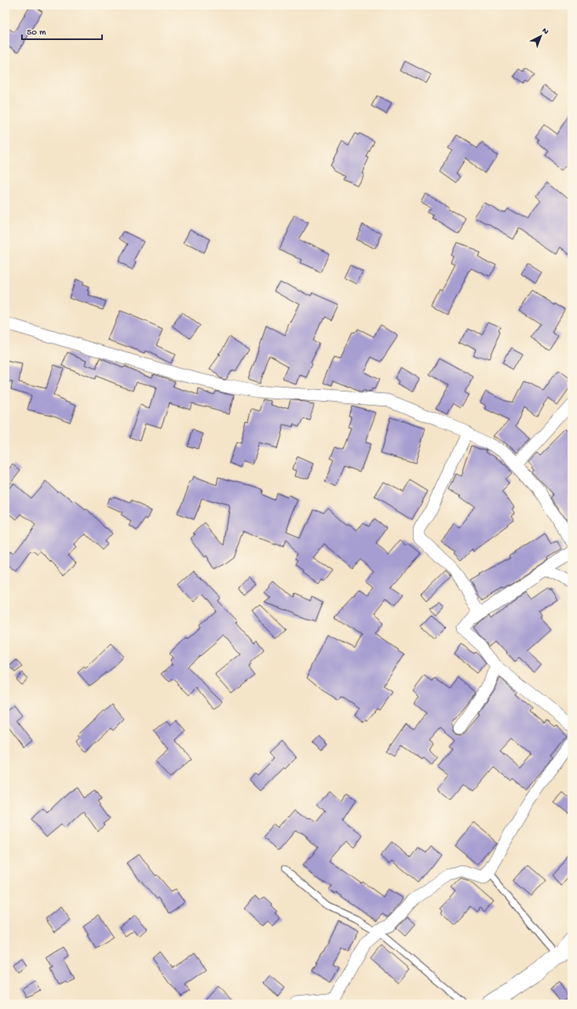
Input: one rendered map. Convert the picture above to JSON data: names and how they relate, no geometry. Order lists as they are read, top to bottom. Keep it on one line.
{"scale_bar":"50 m","north":"top right"}
